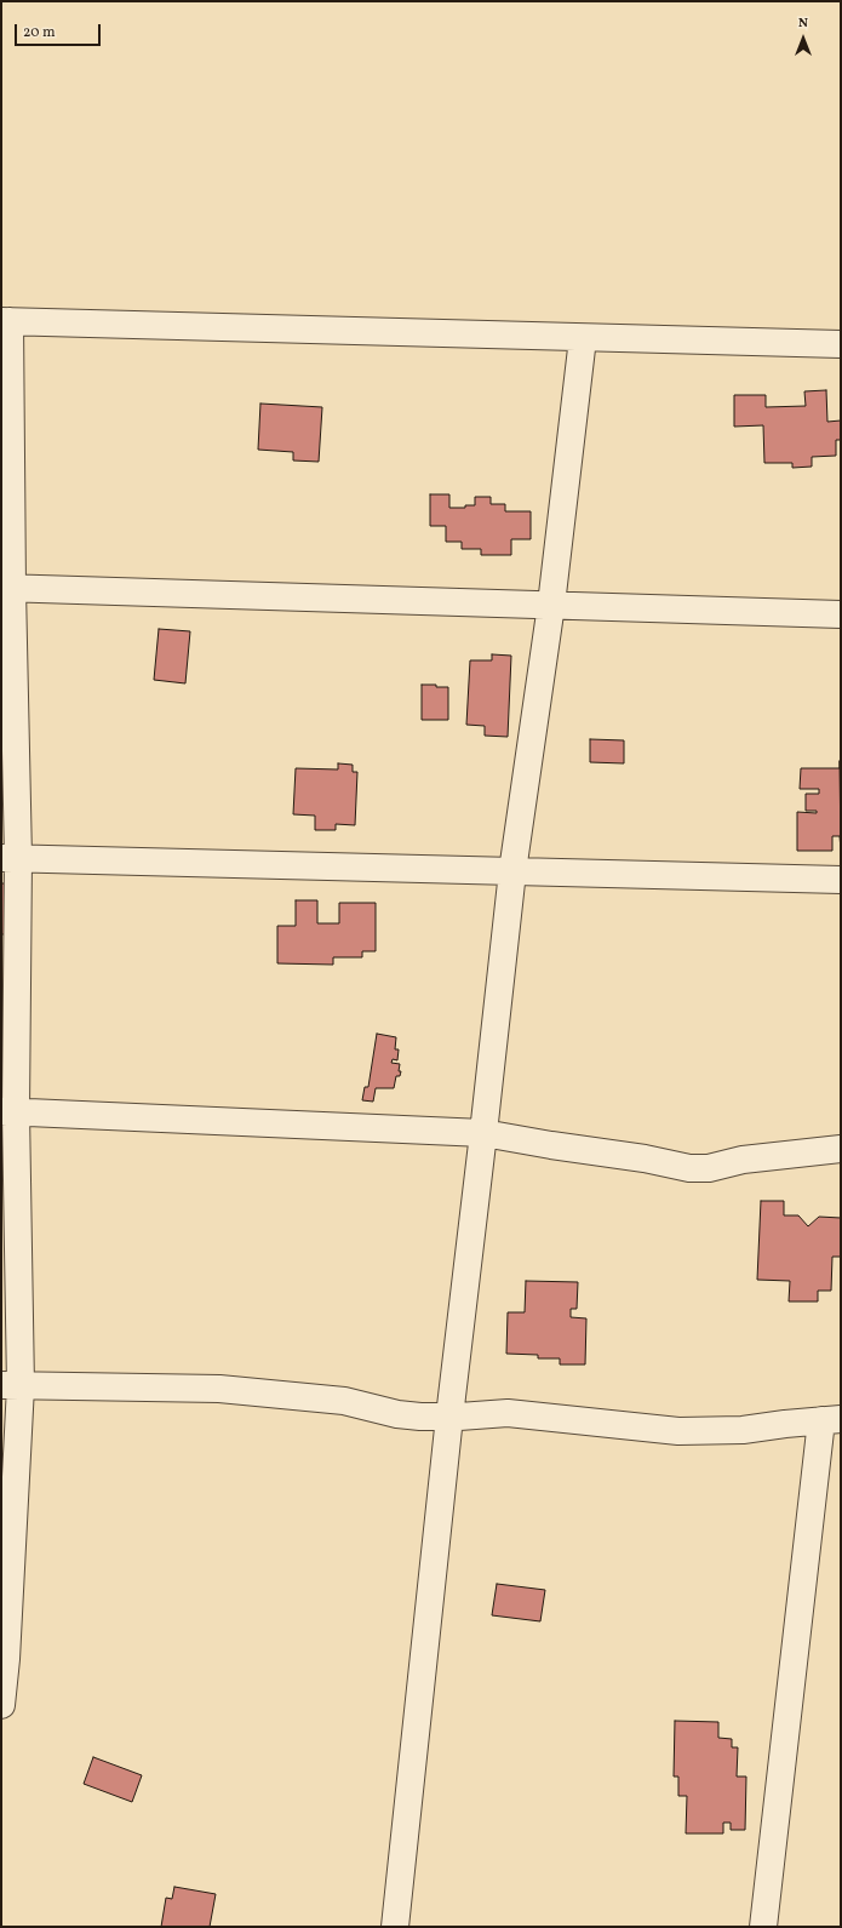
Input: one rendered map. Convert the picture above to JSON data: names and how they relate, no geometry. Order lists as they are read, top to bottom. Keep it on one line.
{"scale_bar":"20 m","north":"top"}
